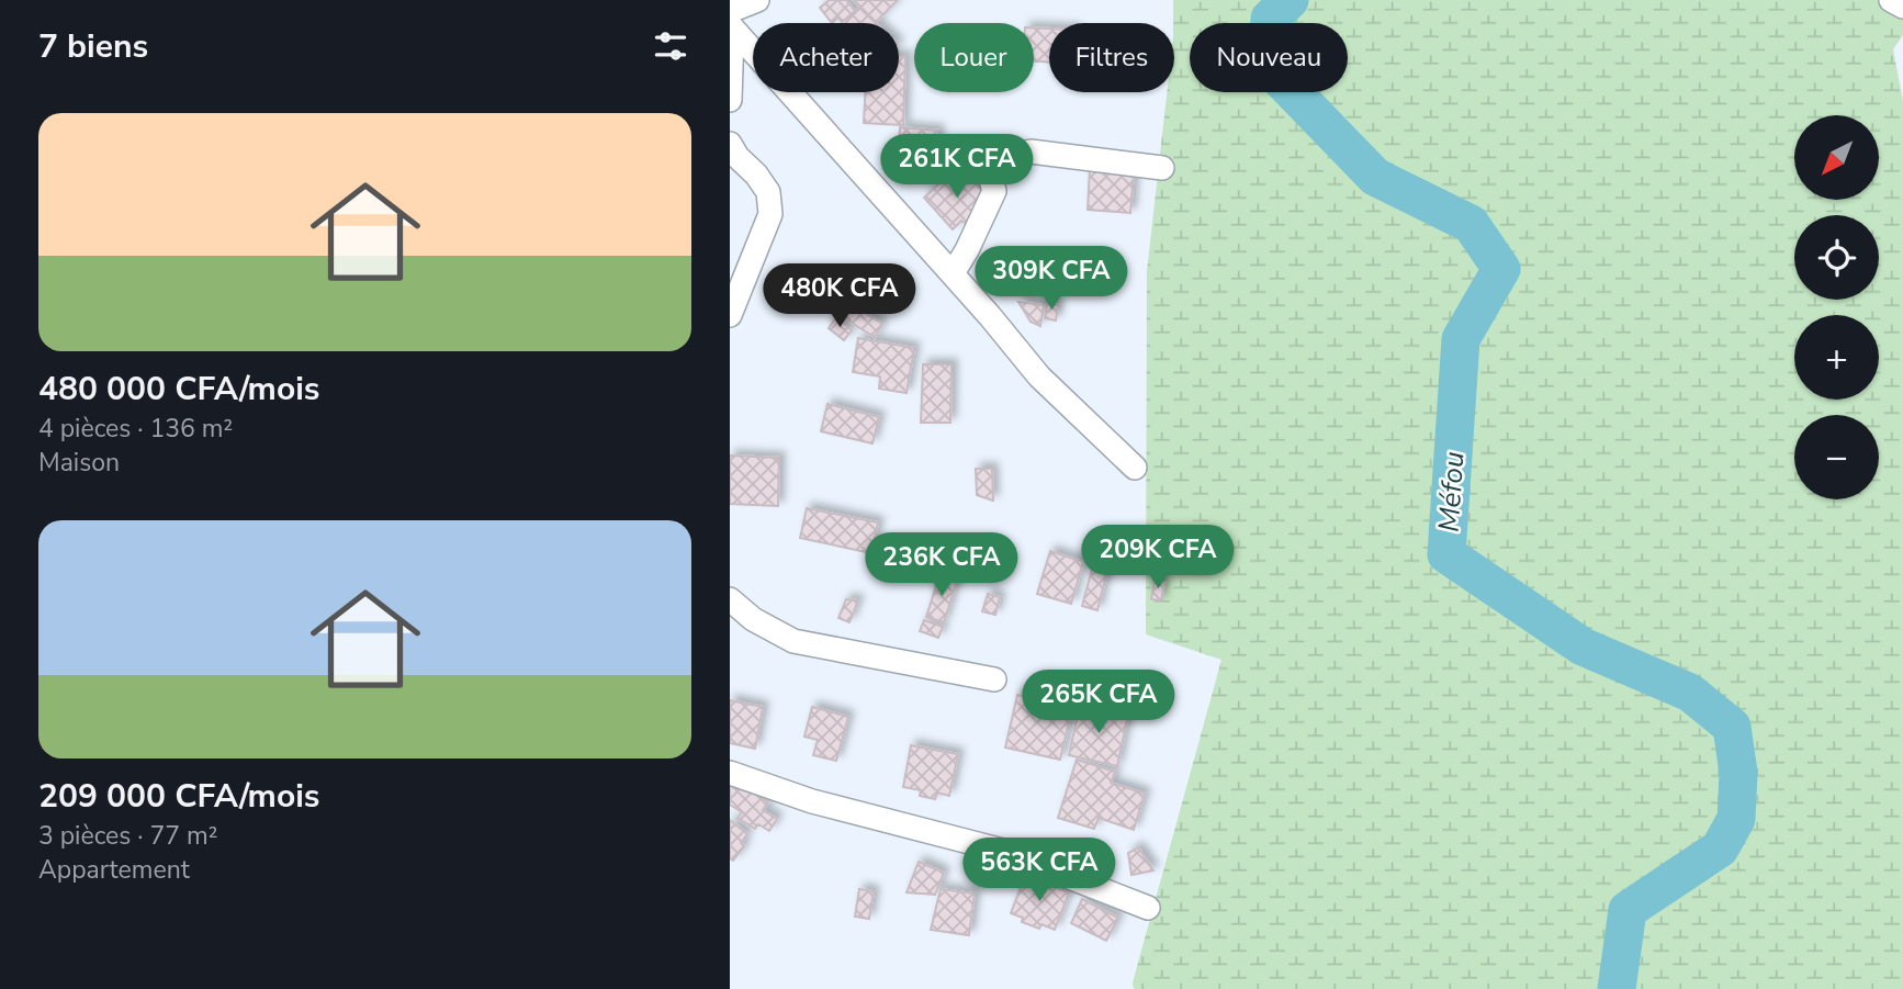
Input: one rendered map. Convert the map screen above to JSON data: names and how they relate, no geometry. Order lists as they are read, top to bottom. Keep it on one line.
{"water":["Méfou"],"north":"bottom left","page":{"heading":"7 biens","chip":["Acheter","Louer","Filtres","Nouveau"],"list":[{"name":"480 000 CFA/mois","note":"4 pièces · 136 m² · Maison"},{"name":"209 000 CFA/mois","note":"3 pièces · 77 m² · Appartement"}],"map_buttons":["+","−"],"price":["261K CFA","309K CFA","480K CFA","209K CFA","236K CFA","265K CFA","563K CFA"]}}
